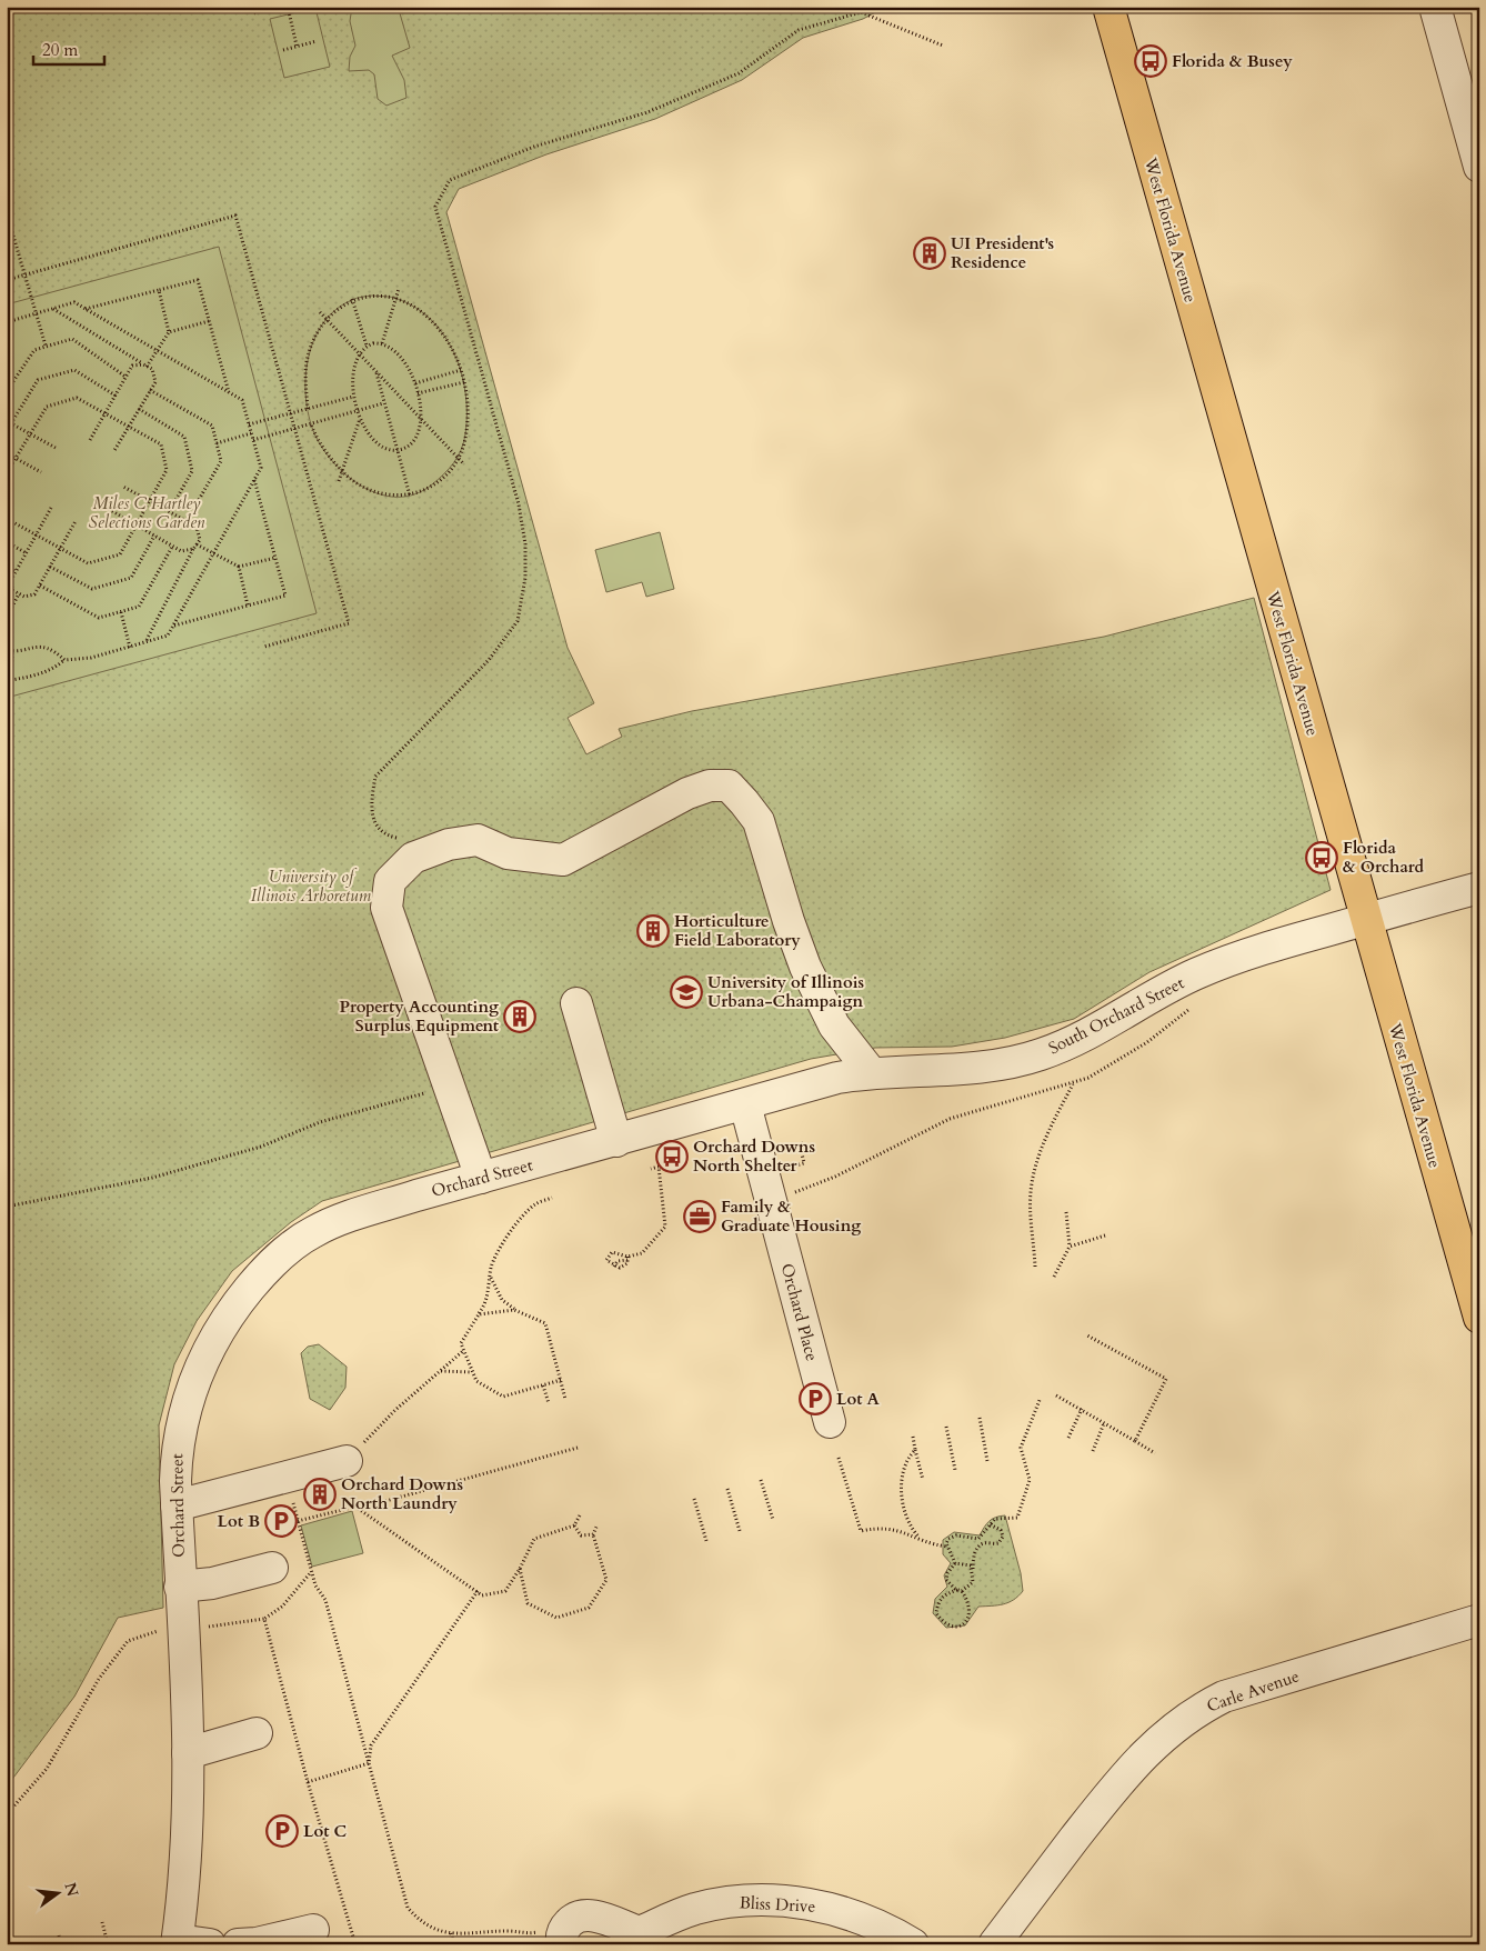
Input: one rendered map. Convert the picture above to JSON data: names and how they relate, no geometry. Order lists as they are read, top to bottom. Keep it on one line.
{"streets":{"main road":["West Florida Avenue"],"street":["South Orchard Street","Orchard Street","Orchard Place","Carle Avenue","Bliss Drive"]},"crossings":[["West Florida Avenue","South Orchard Street"],["South Orchard Street","Orchard Street"],["South Orchard Street","Orchard Place"],["Orchard Street","Orchard Place"]],"parks":["Miles C Hartley Selections Garden","University of Illinois Arboretum"],"places":{"bus stop":["Florida & Busey","Florida & Orchard","Orchard Downs North Shelter"],"building":["UI President's Residence","Horticulture Field Laboratory","Property Accounting Surplus Equipment","Orchard Downs North Laundry"],"school or university":["University of Illinois Urbana-Champaign"],"office":["Family & Graduate Housing"],"parking":["Lot A","Lot B","Lot C"]},"scale_bar":"20 m","north":"right"}
